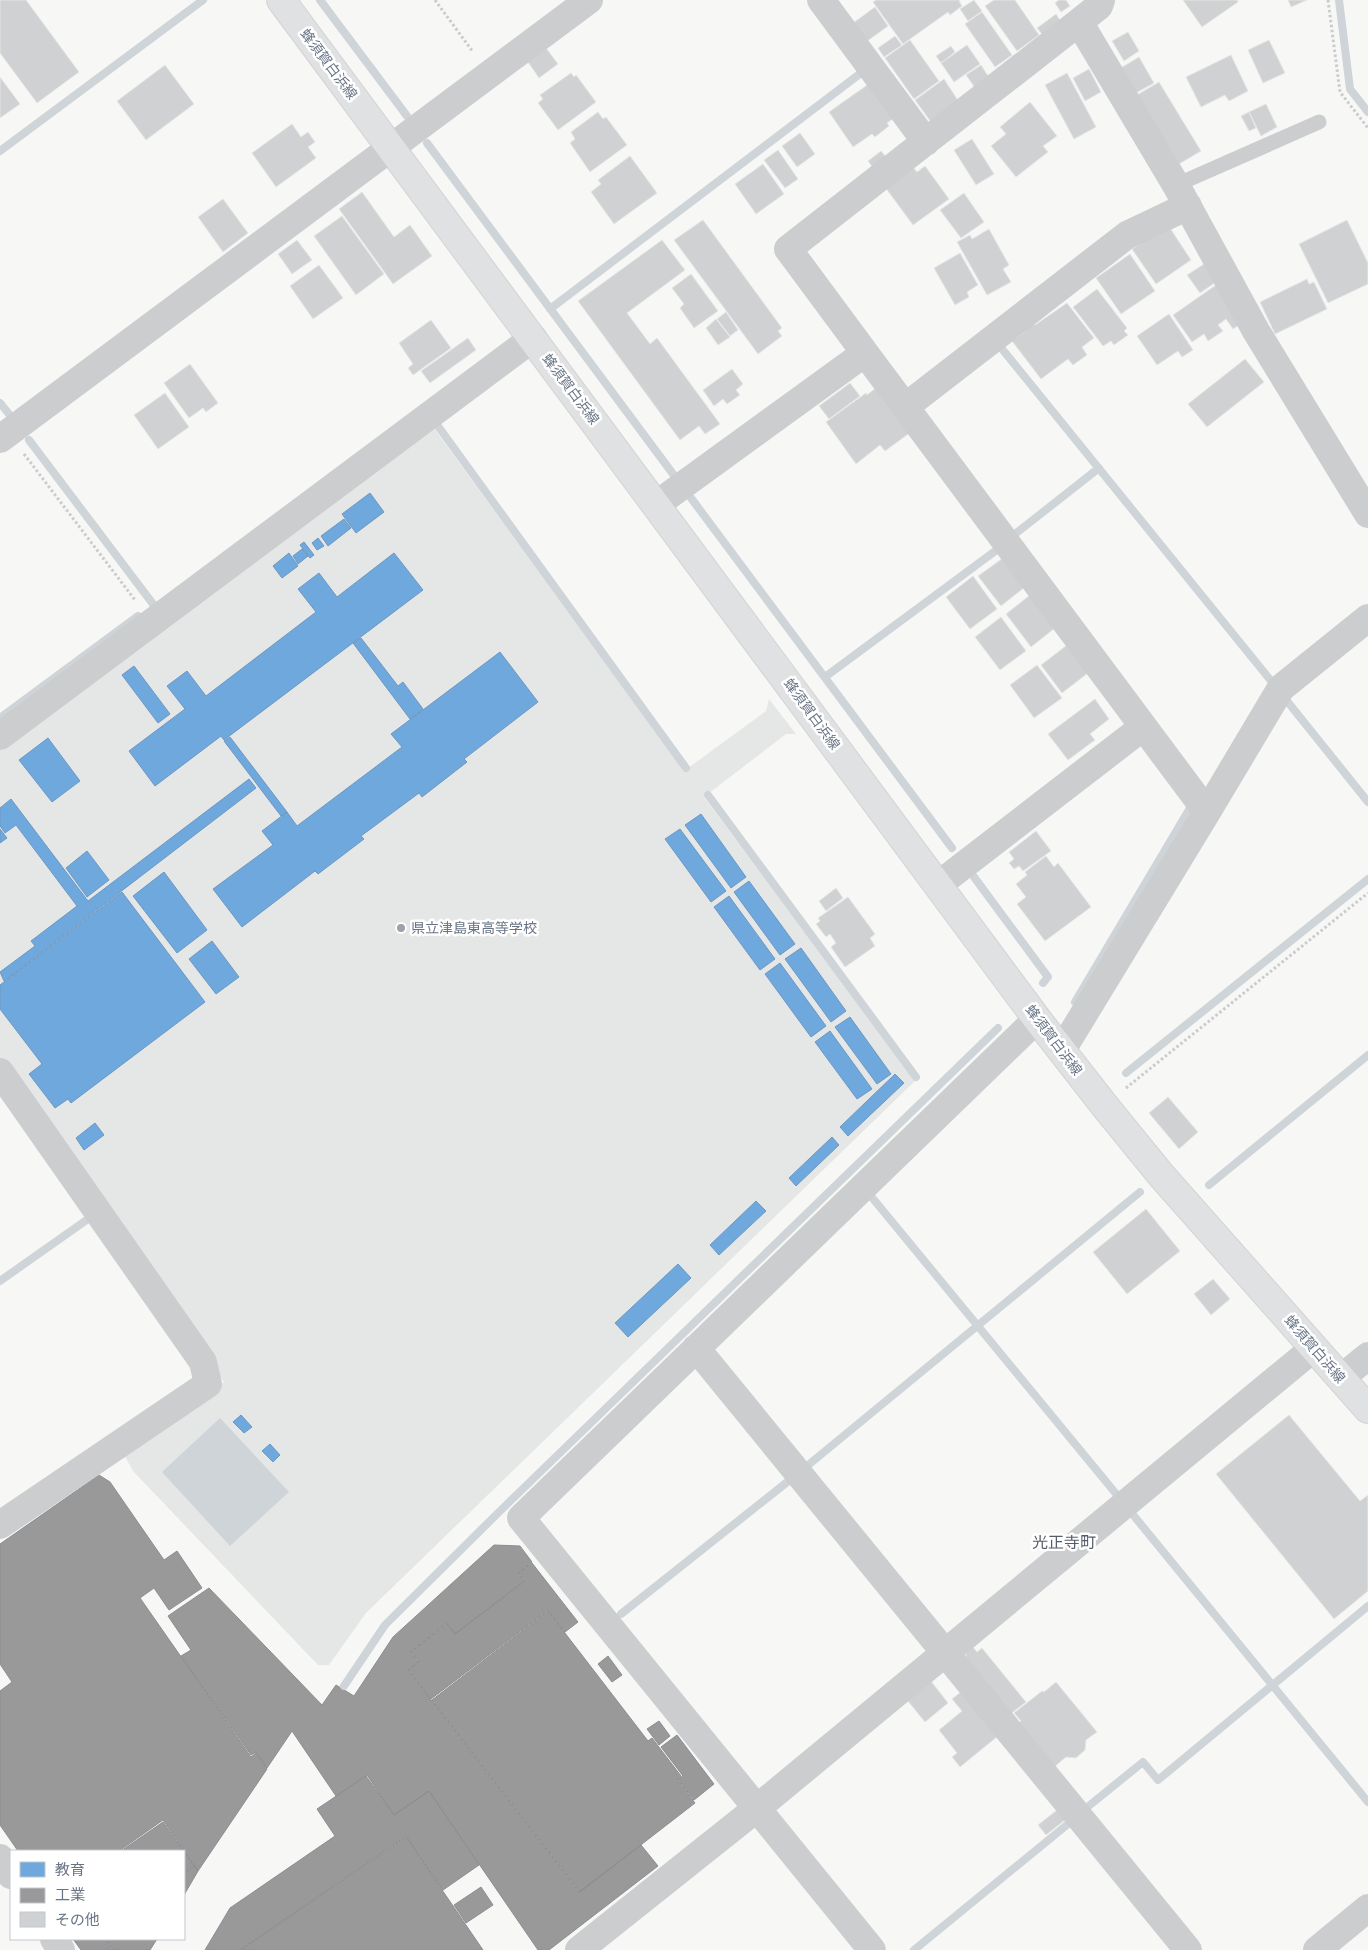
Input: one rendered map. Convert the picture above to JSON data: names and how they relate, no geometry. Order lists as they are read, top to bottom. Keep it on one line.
{"streets":{"main road":["蜂須賀白浜線"]},"districts":["光正寺町"],"places":["県立津島東高等学校"],"legend":["教育","工業","その他"]}
